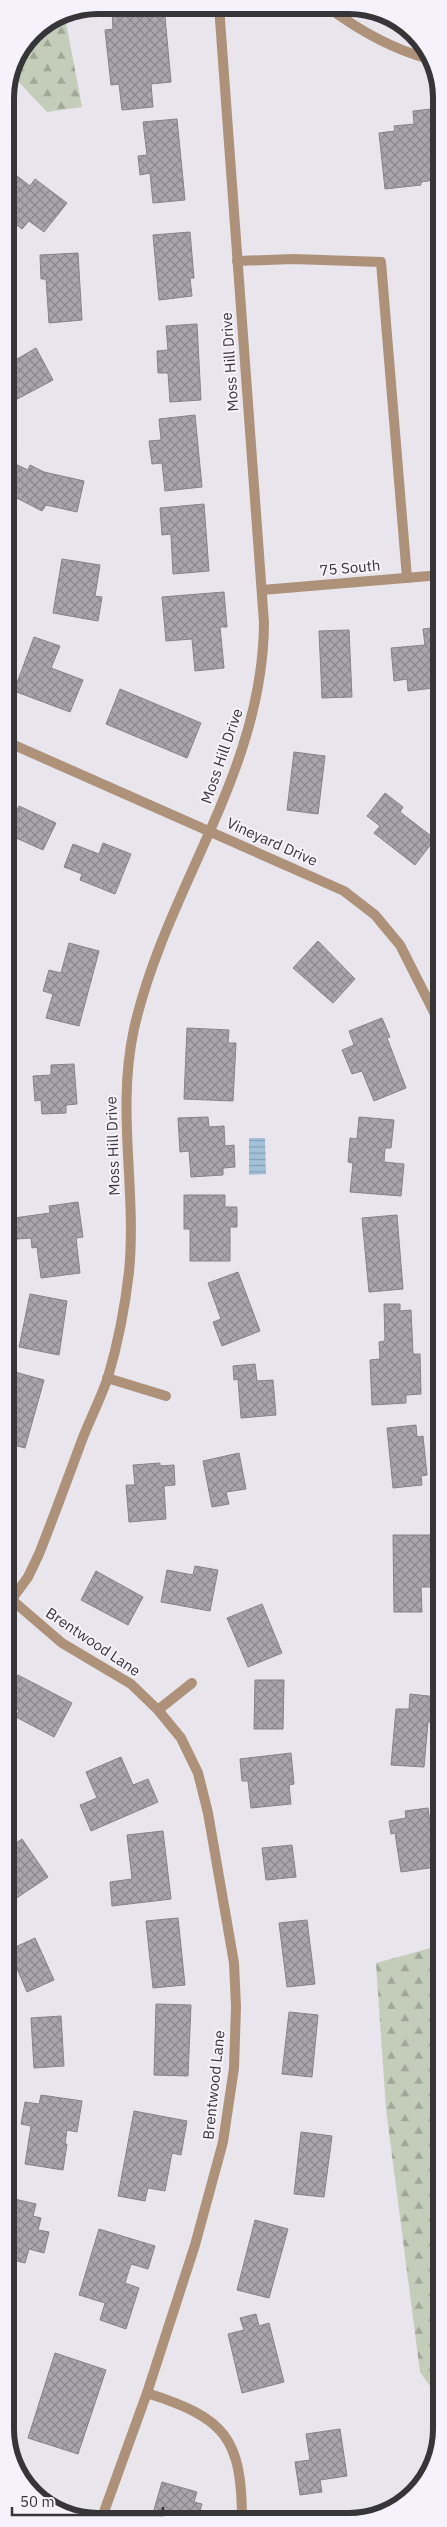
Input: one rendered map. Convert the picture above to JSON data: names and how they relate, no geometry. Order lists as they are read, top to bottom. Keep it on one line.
{"streets":{"street":["Moss Hill Drive","75 South","Vineyard Drive","Brentwood Lane"]},"crossings":[["Moss Hill Drive","75 South"],["Moss Hill Drive","Vineyard Drive"]],"scale_bar":"50 m"}
